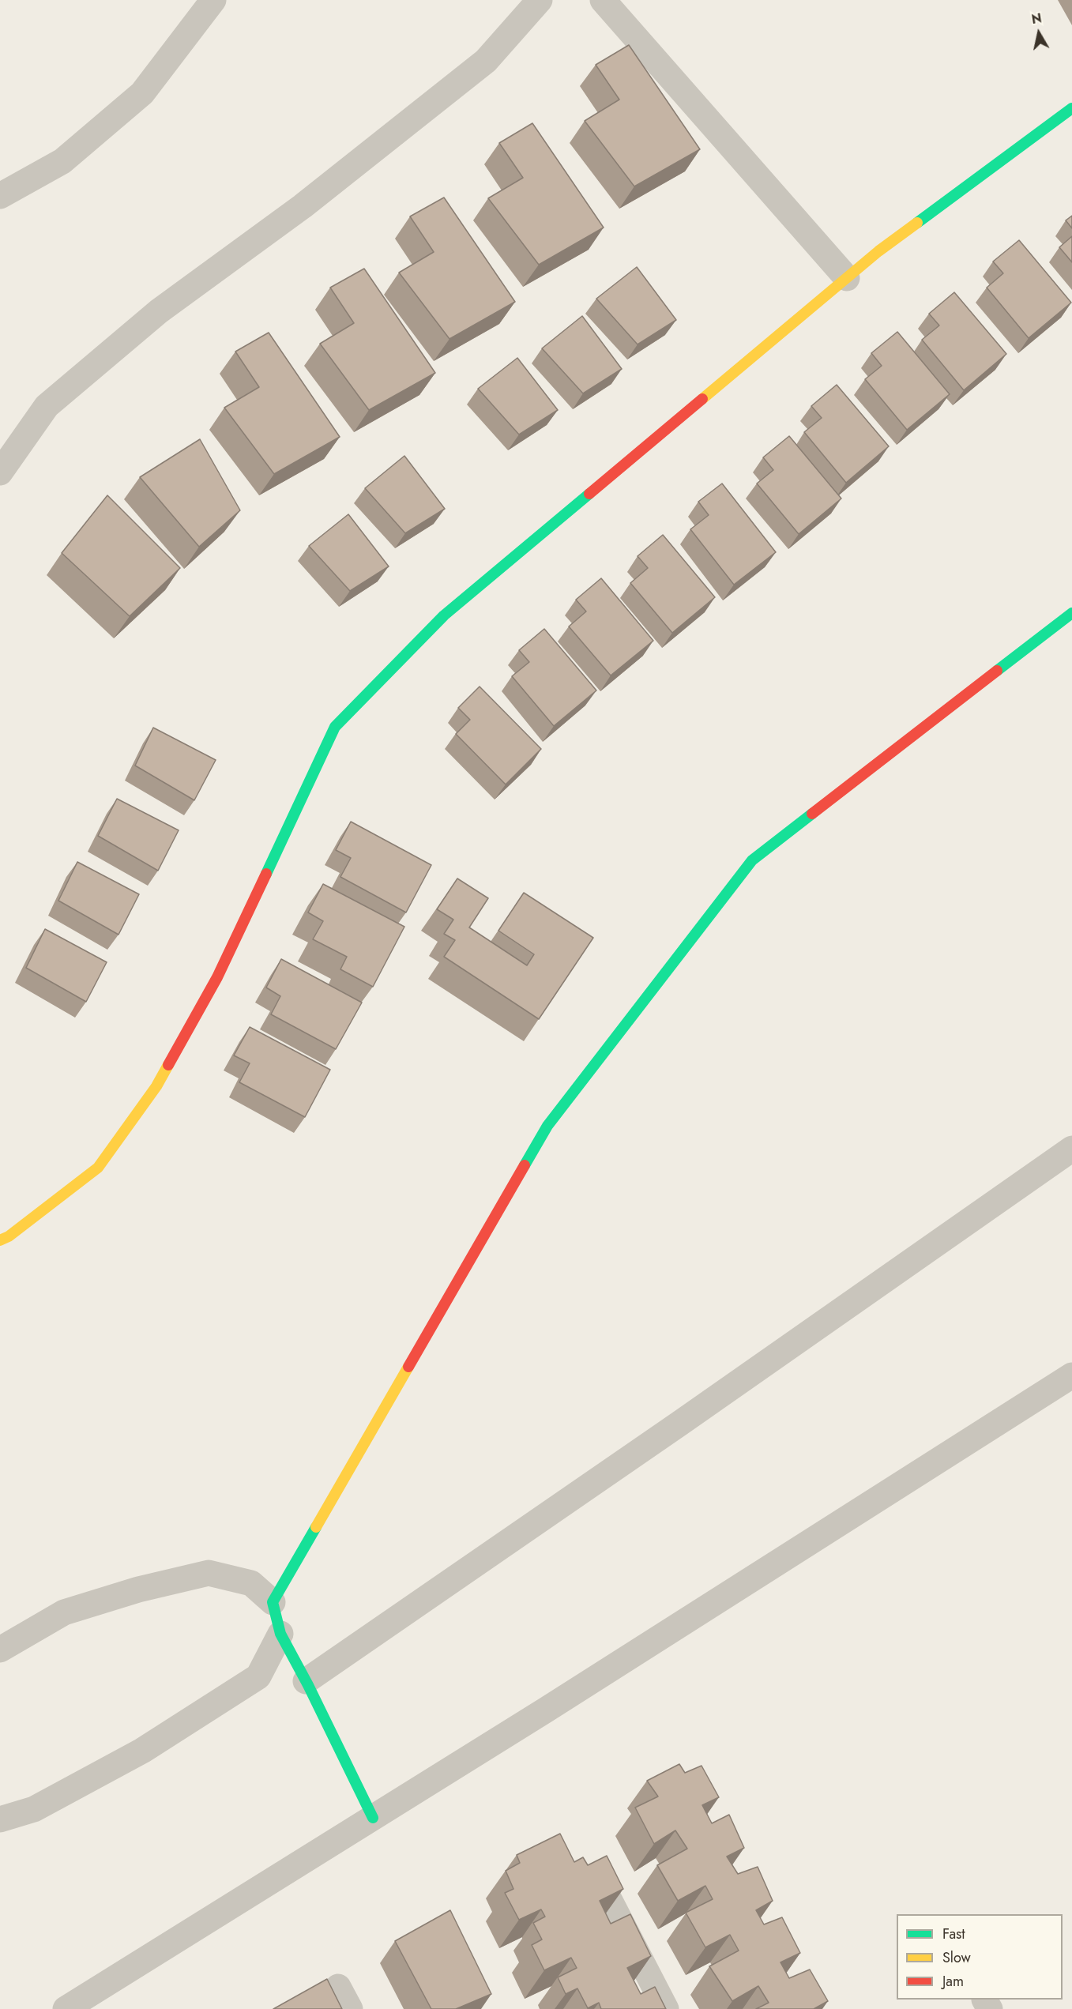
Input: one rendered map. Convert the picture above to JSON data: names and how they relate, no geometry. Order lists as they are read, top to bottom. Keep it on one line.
{"legend":["Fast","Slow","Jam"],"north":"top"}
